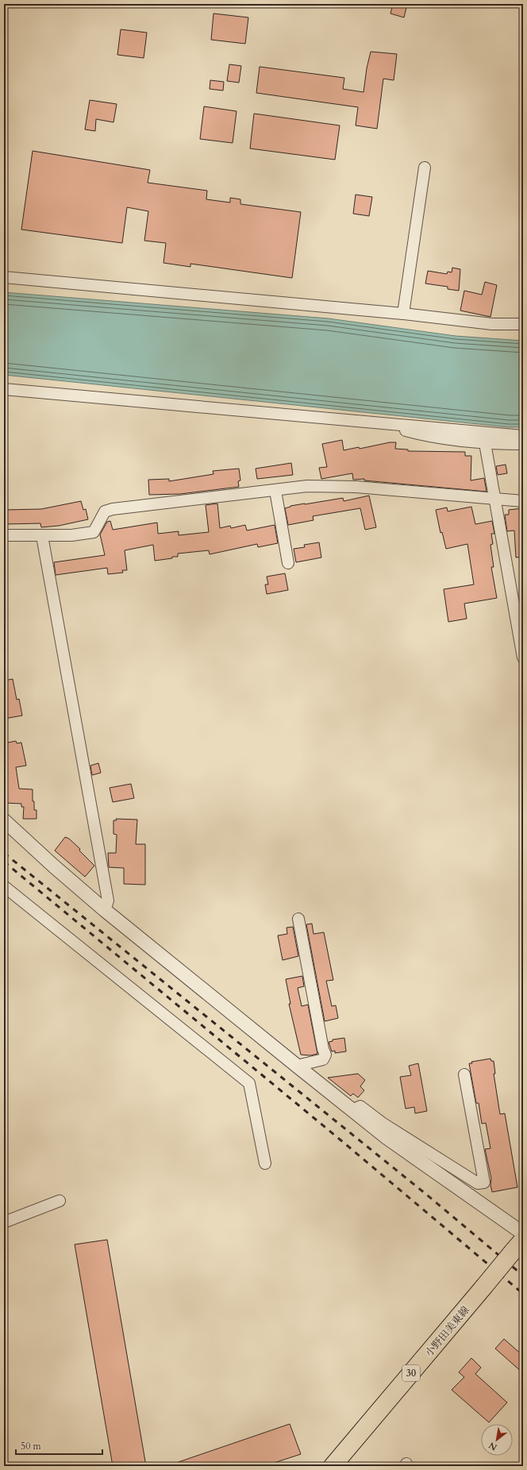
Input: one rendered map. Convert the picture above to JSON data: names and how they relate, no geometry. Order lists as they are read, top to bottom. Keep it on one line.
{"streets":{"main road":["小野田美東線","30"]},"scale_bar":"50 m","north":"bottom left"}
